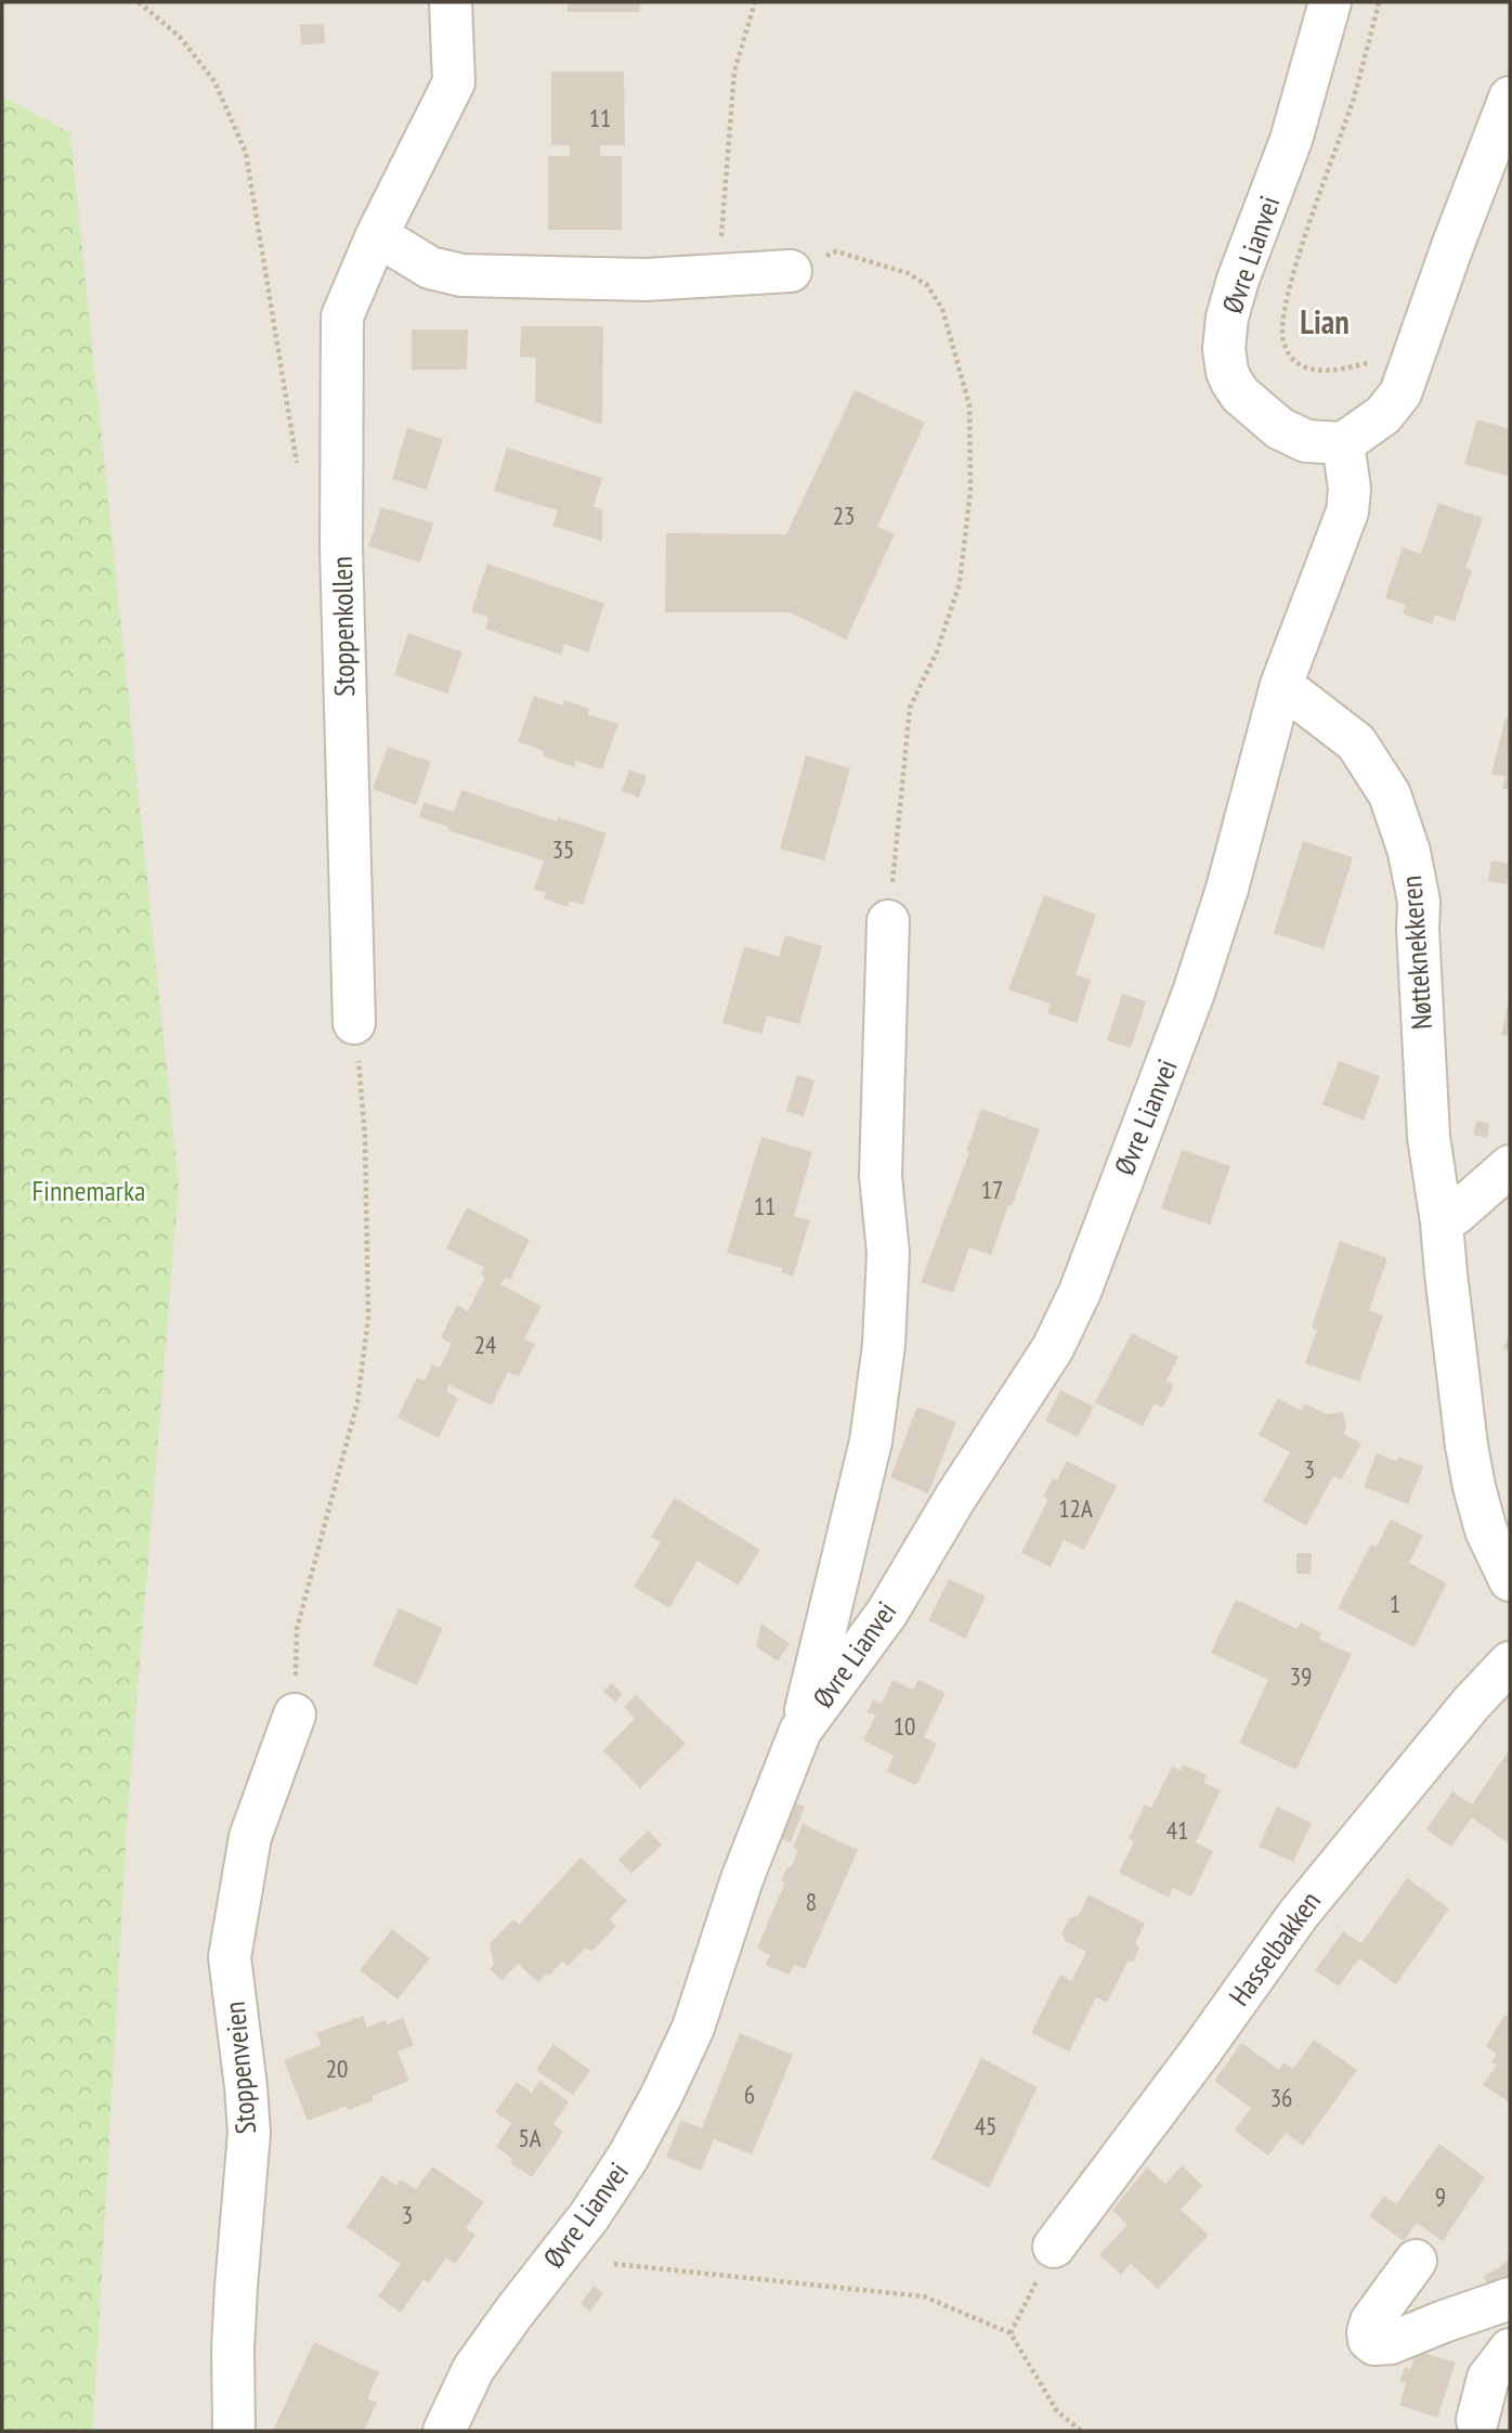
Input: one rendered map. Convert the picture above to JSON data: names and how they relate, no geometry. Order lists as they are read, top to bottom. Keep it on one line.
{"streets":{"street":["Øvre Lianvei","Stoppenkollen","Nøtteknekkeren","Hasselbakken","Stoppenveien"]},"crossings":[["Øvre Lianvei","Nøtteknekkeren"]],"districts":["Lian"],"parks":["Finnemarka"],"house_numbers":["11","23","35","17","11","24","3","12A","1","39","10","41","8","20","6","36","45","5A","9","3"]}
